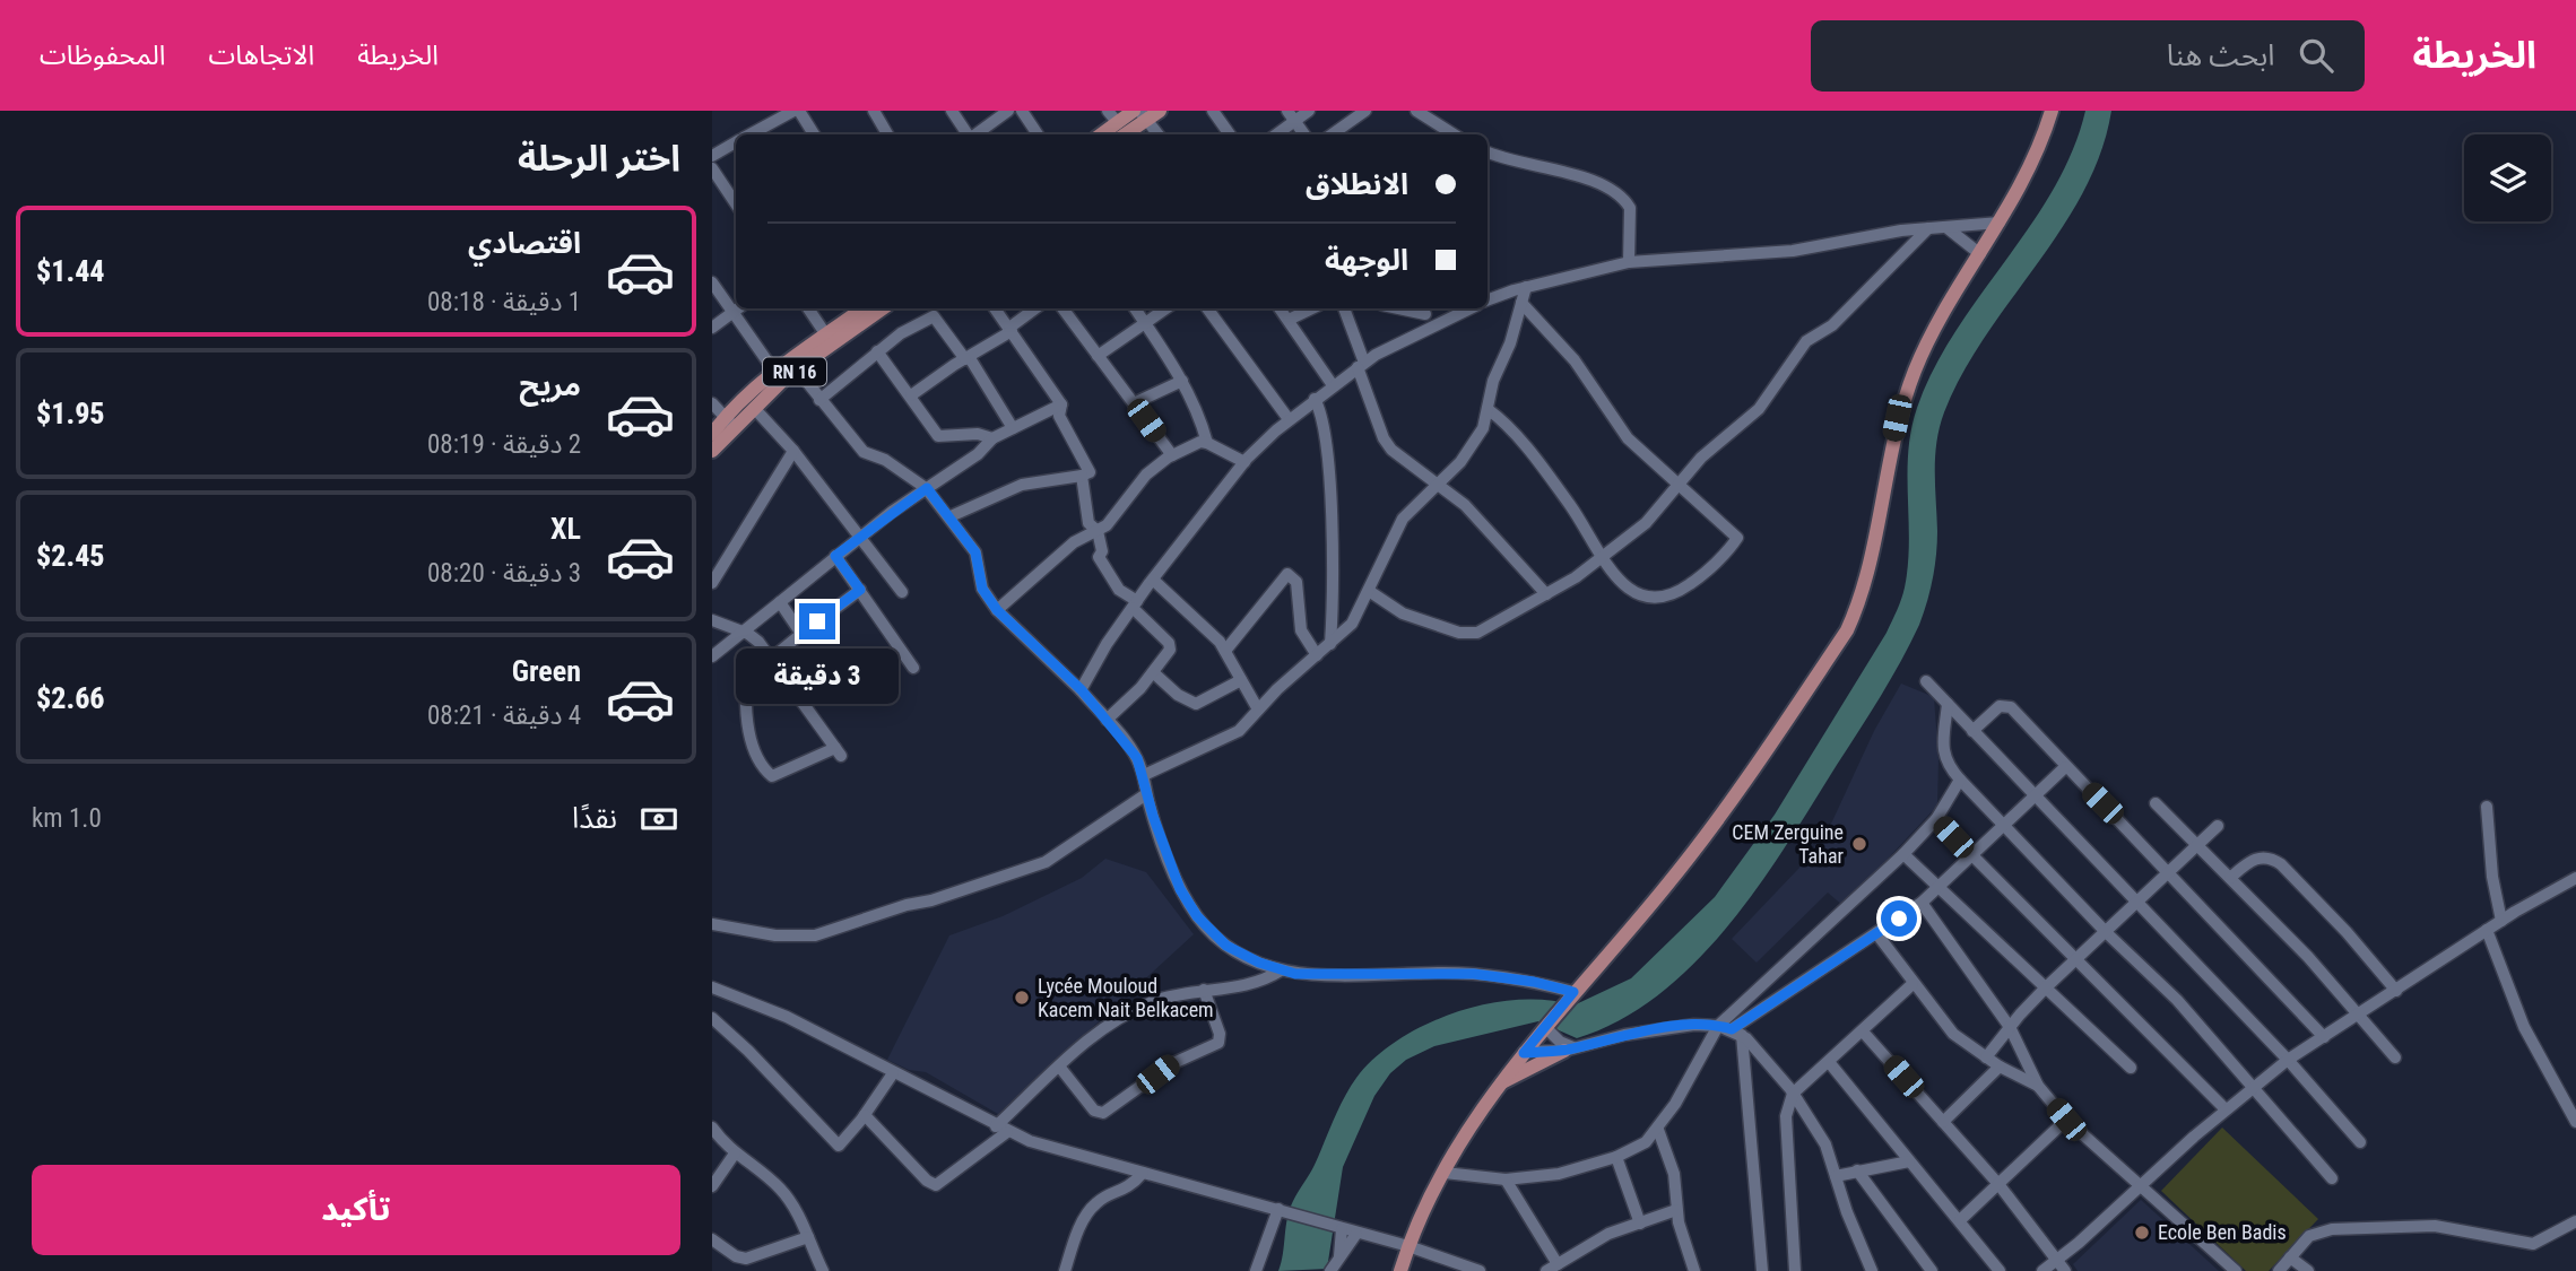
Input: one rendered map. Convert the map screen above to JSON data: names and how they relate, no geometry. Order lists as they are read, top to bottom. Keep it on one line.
{"streets":{"main road":["RN 16"]},"places":["CEM Zerguine Tahar","Lycée Mouloud Kacem Nait Belkacem","Ecole Ben Badis"],"page":{"header":"الخريطة","search":"ابحث هنا","nav":["الخريطة","الاتجاهات","المحفوظات"],"heading":"اختر الرحلة","banner":["الانطلاق","الوجهة"],"list":[{"name":"اقتصادي","note":"1 دقيقة · 08:18","value":"$1.44"},{"name":"مريح","note":"2 دقيقة · 08:19","value":"$1.95"},{"name":"XL","note":"3 دقيقة · 08:20","value":"$2.45"},{"name":"Green","note":"4 دقيقة · 08:21","value":"$2.66"}],"bubble":"3 دقيقة","pay":["نقدًا","1.0 km"],"buttons":"تأكيد"}}
